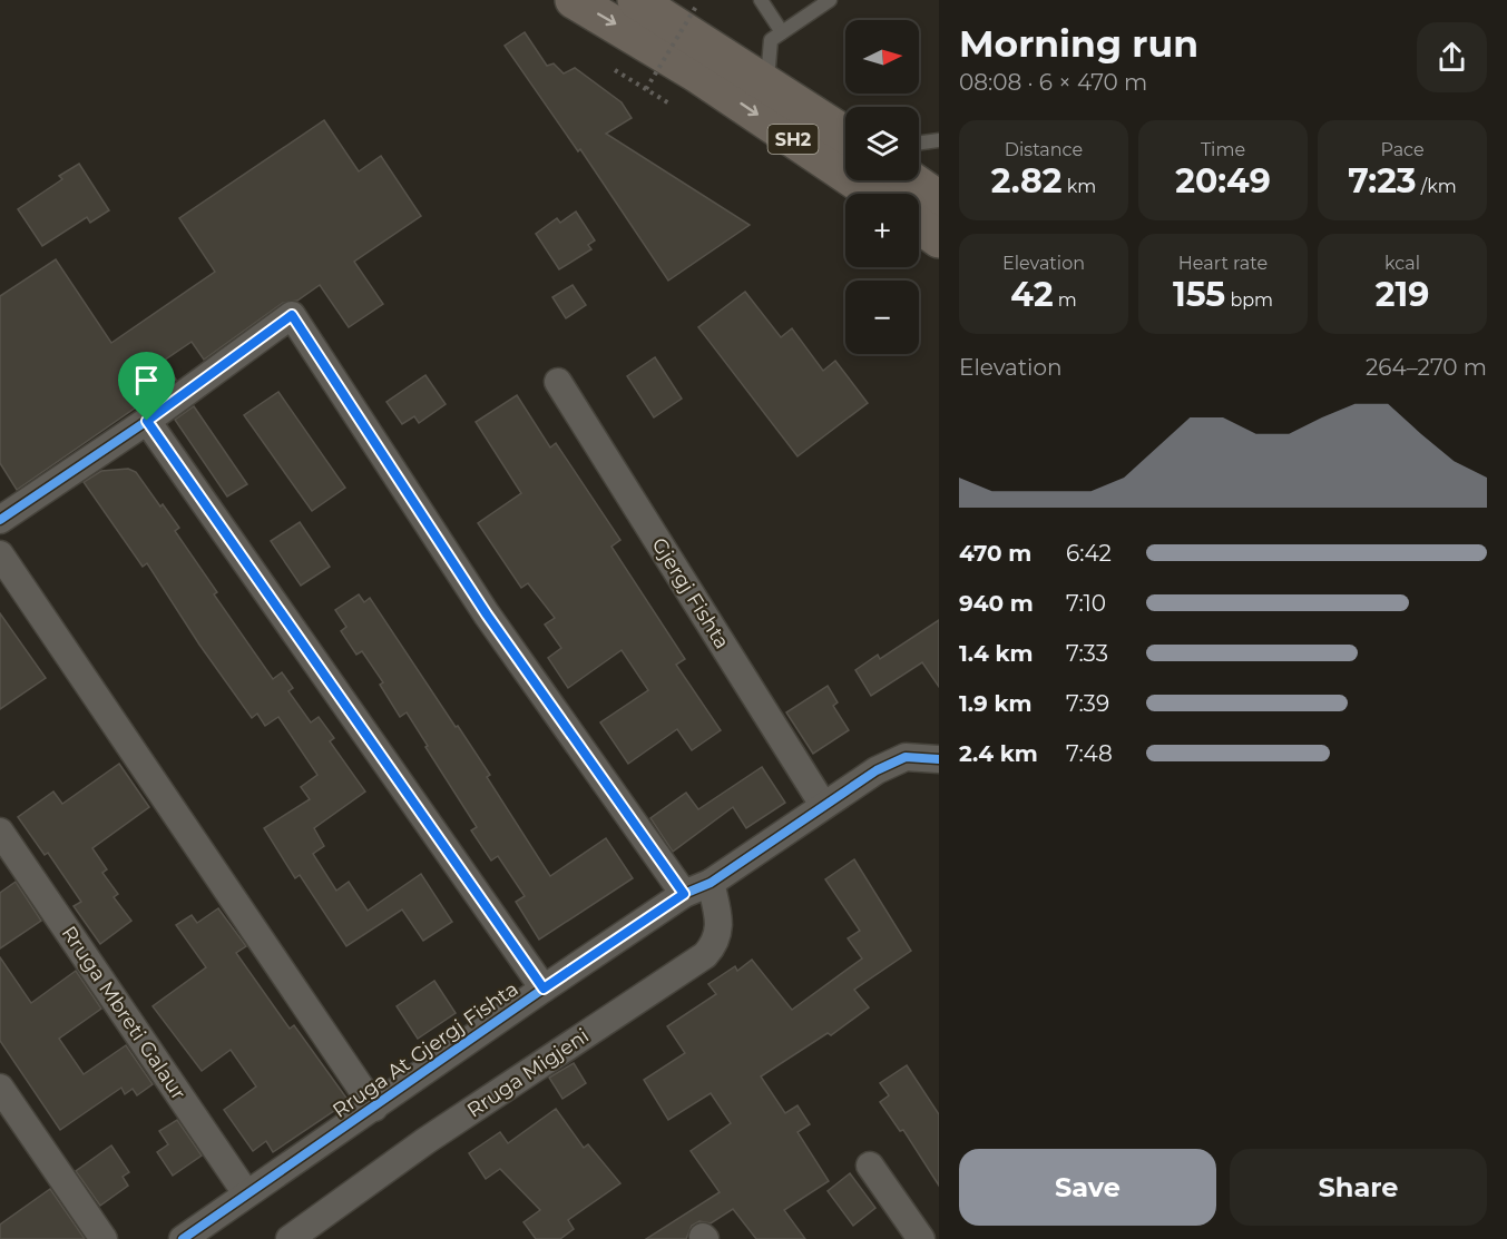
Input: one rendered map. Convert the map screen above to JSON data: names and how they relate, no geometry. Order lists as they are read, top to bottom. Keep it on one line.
{"streets":{"highway":["SH2"],"street":["Gjergj Fishta","Rruga Mbreti Galaur","Rruga At Gjergj Fishta","Rruga Migjeni"]},"crossings":[["Gjergj Fishta","Rruga At Gjergj Fishta"],["Rruga Mbreti Galaur","Rruga At Gjergj Fishta"],["Rruga At Gjergj Fishta","Rruga Migjeni"]],"north":"right","page":{"heading":["Morning run","08:08 · 6 × 470 m"],"map_buttons":["+","−"],"stats":[["Distance","2.82 km"],["Time","20:49"],["Pace","7:23 /km"],["Elevation","42 m"],["Heart rate","155 bpm"],["kcal","219"]],"chart":["Elevation","264–270 m"],"list":[{"name":"470 m","note":"6:42"},{"name":"940 m","note":"7:10"},{"name":"1.4 km","note":"7:33"},{"name":"1.9 km","note":"7:39"},{"name":"2.4 km","note":"7:48"}],"buttons":["Save","Share"]}}
